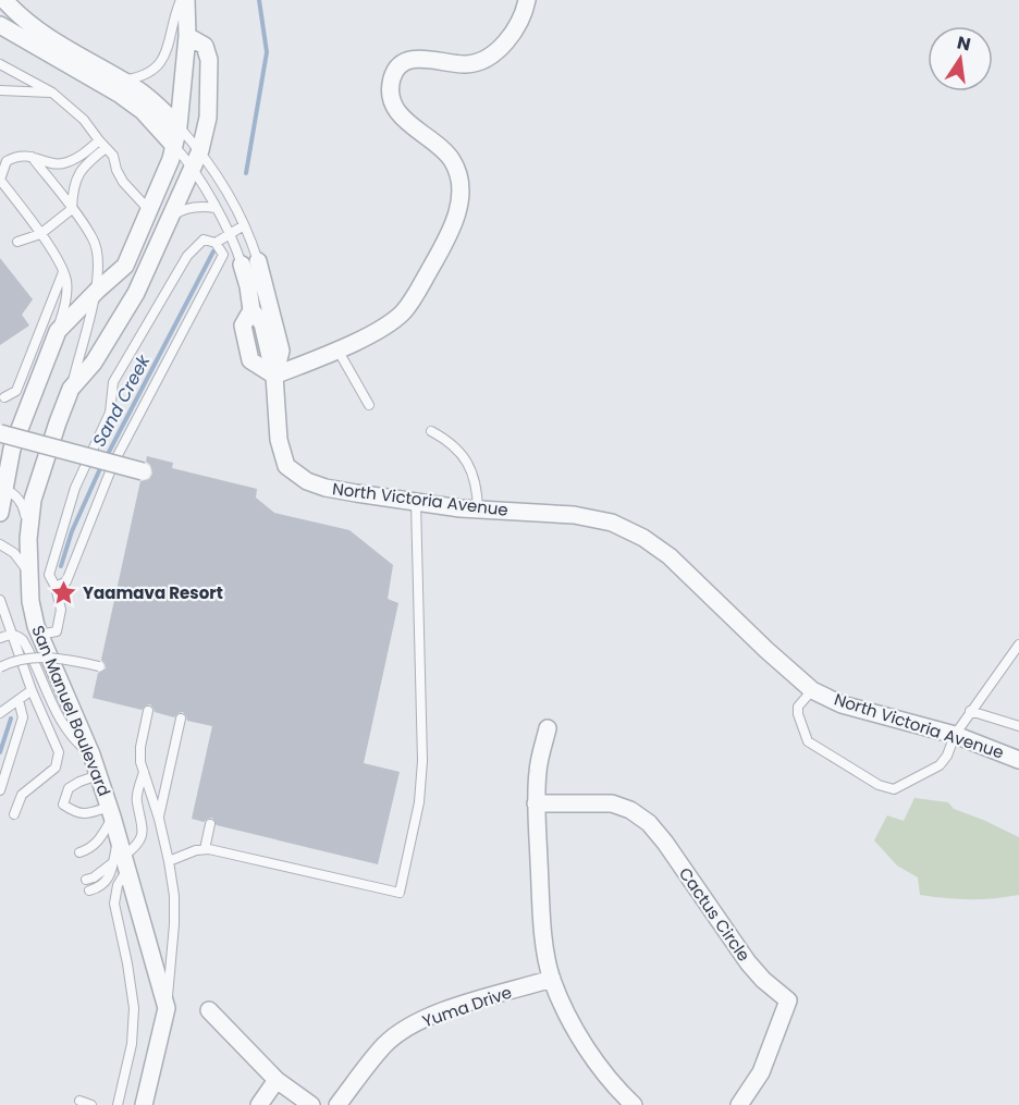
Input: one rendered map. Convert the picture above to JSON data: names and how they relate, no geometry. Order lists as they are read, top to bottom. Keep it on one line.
{"streets":{"street":["North Victoria Avenue","San Manuel Boulevard","Cactus Circle","Yuma Drive"]},"water":["Sand Creek"],"places":{"place":["Yaamava Resort"]},"north":"top"}
